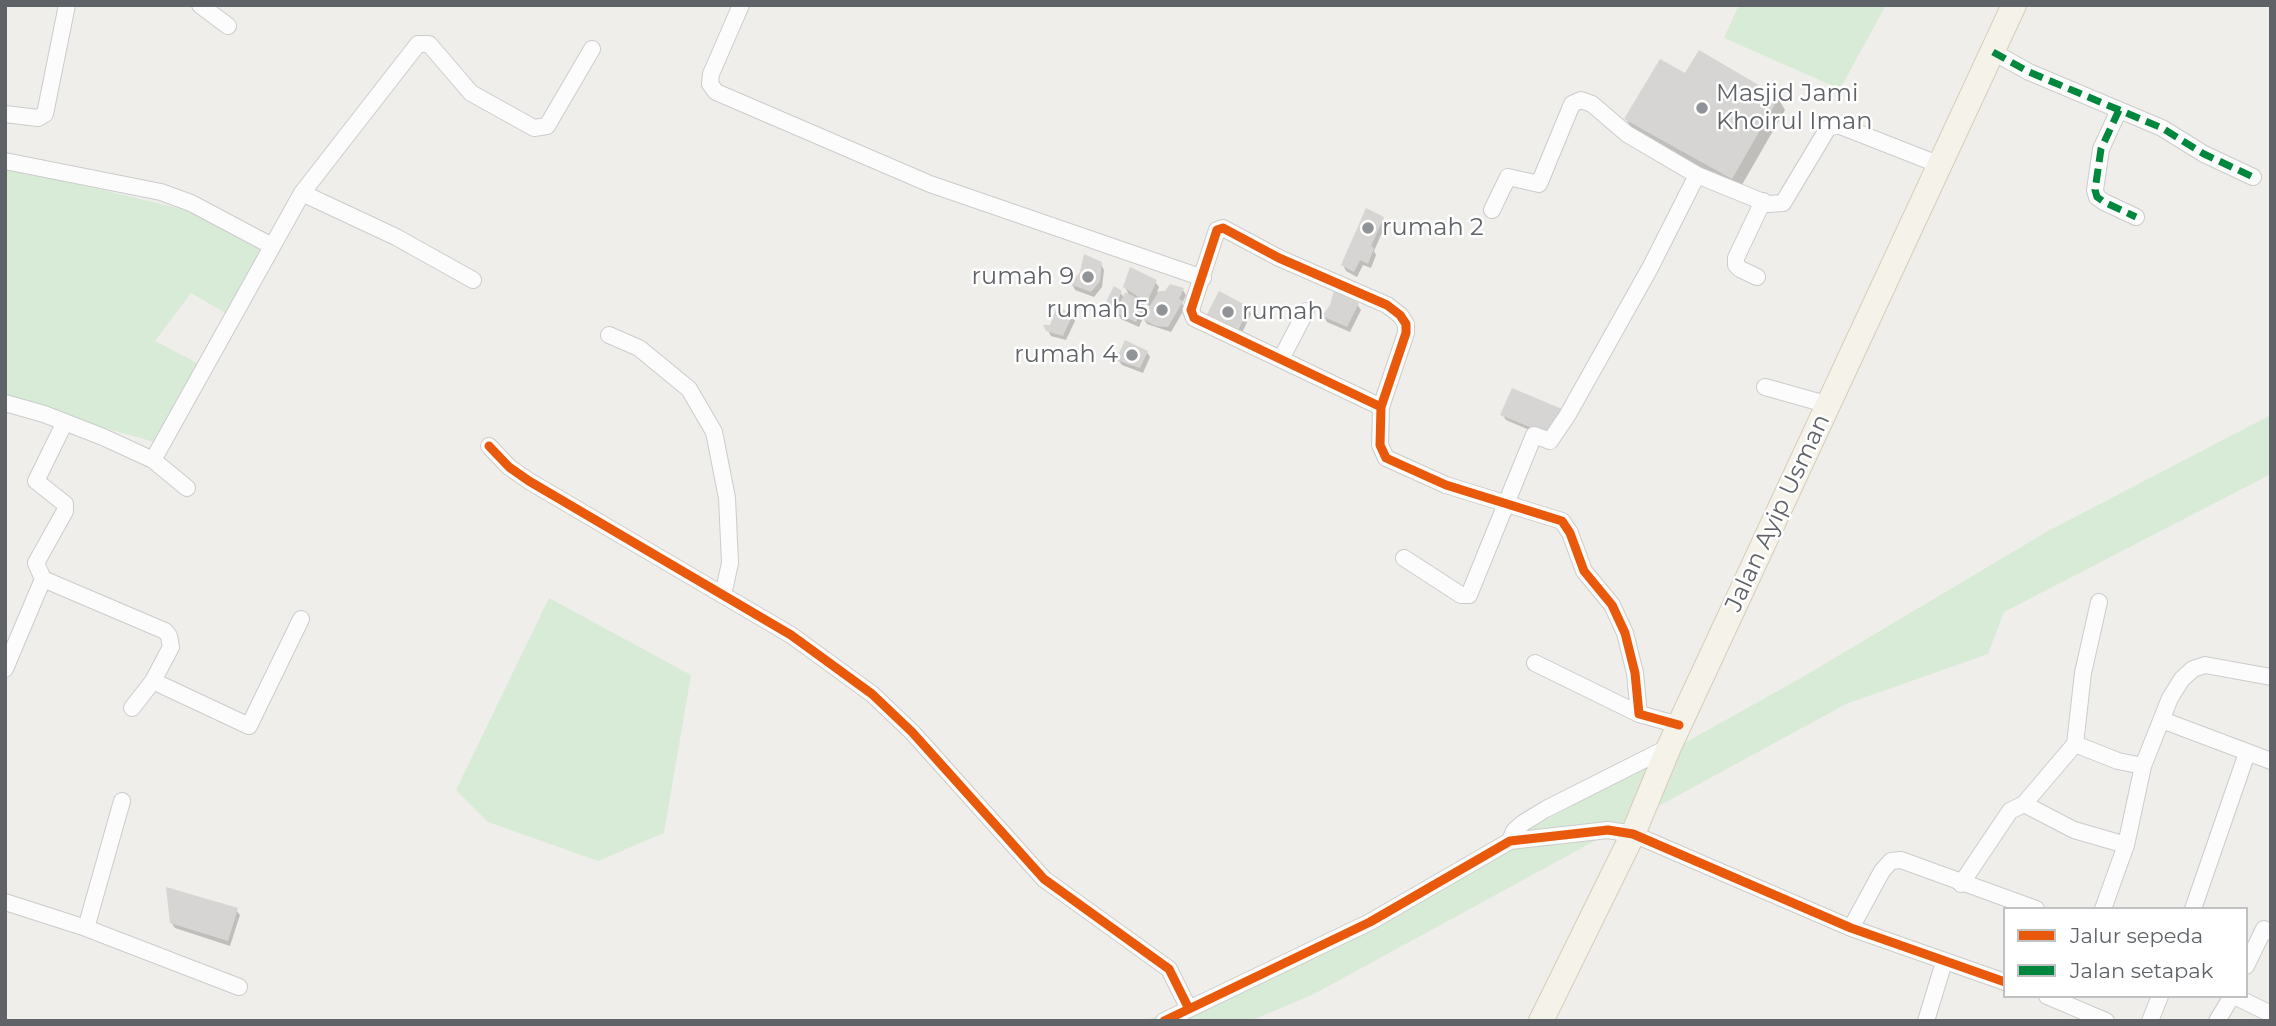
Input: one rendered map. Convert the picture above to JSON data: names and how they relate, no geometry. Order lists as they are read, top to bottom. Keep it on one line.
{"streets":{"main road":["Jalan Ayip Usman"]},"places":["Masjid Jami Khoirul Iman","rumah 2","rumah 9","rumah 5","rumah","rumah 4"],"legend":["Jalur sepeda","Jalan setapak"]}
